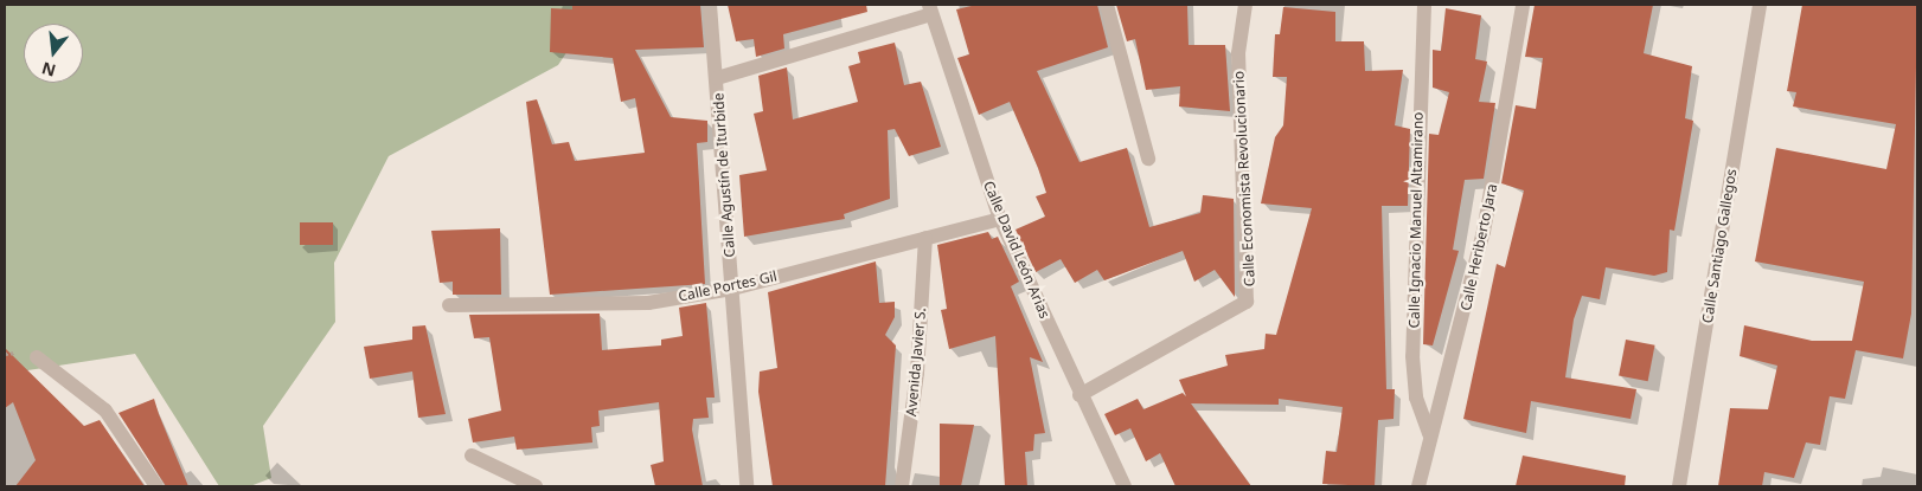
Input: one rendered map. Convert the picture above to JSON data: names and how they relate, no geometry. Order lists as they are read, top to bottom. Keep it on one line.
{"streets":{"street":["Calle Agustín de Iturbide","Calle Economista Revolucionario","Calle Ignacio Manuel Altamirano","Calle Santiago Gallegos","Calle Heriberto Jara","Calle David León Arias","Calle Portes Gil","Avenida Javier S."]},"crossings":[["Calle Agustín de Iturbide","Calle Portes Gil"],["Calle Economista Revolucionario","Calle David León Arias"],["Calle Ignacio Manuel Altamirano","Calle Heriberto Jara"],["Calle David León Arias","Calle Portes Gil"],["Calle Portes Gil","Avenida Javier S."]],"north":"bottom"}
